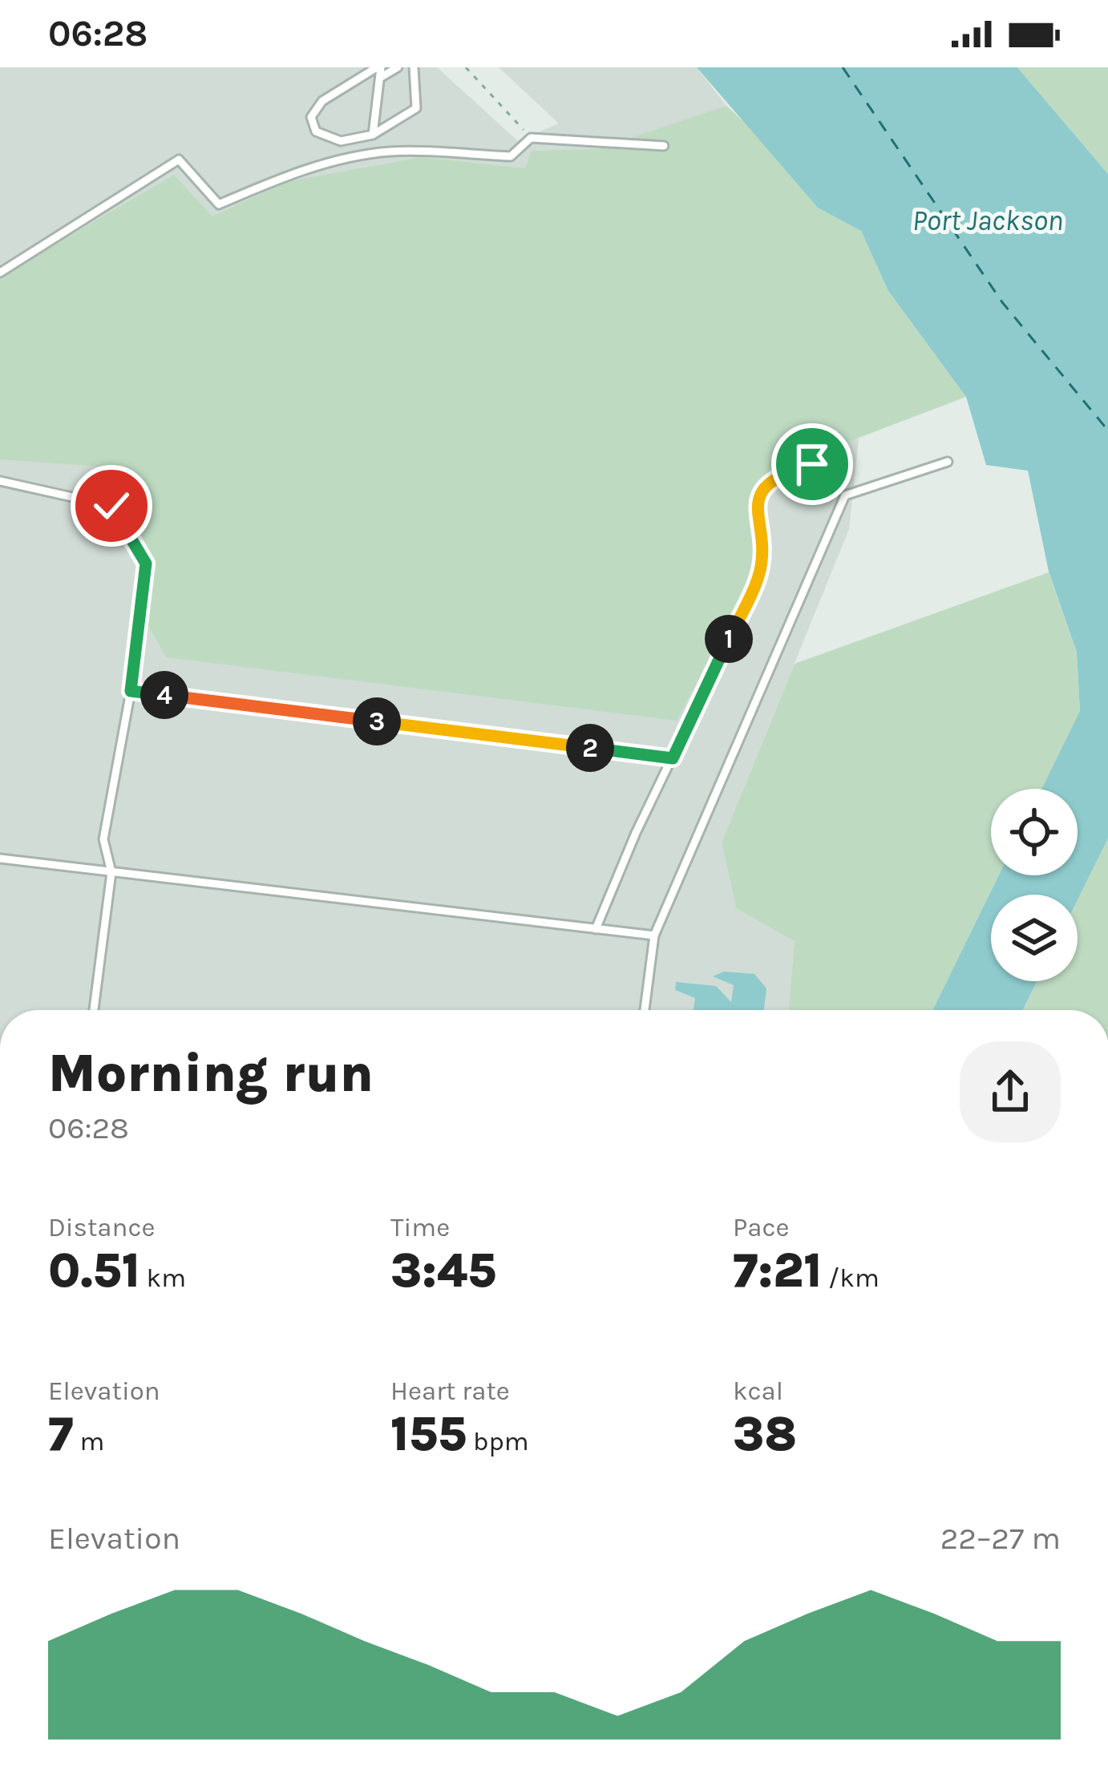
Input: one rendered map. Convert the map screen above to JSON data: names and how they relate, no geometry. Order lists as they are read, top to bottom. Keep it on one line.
{"water":["Port Jackson"],"page":{"status":"06:28","pins":["1","4","3","2"],"heading":["Morning run","06:28"],"stats":[["Distance","0.51 km"],["Time","3:45"],["Pace","7:21 /km"],["Elevation","7 m"],["Heart rate","155 bpm"],["kcal","38"]],"chart":["Elevation","22–27 m"]}}
